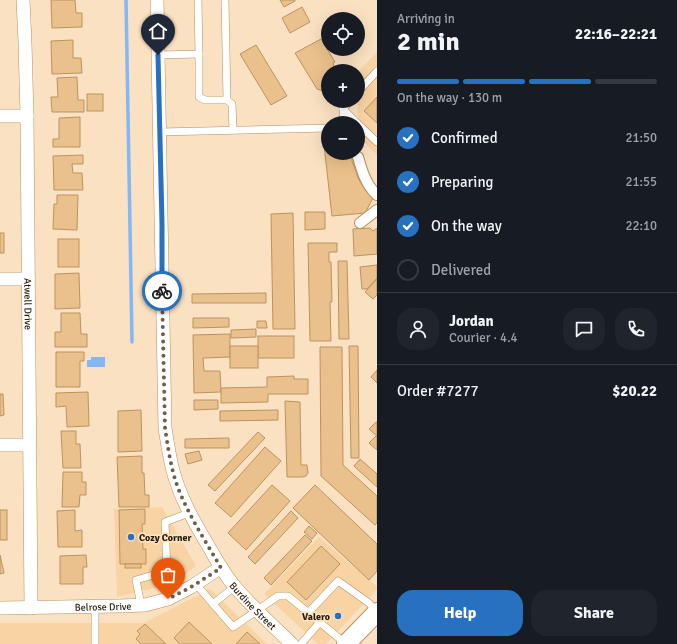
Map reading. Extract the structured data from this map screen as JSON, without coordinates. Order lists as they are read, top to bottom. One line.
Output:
{"streets":{"street":["Atwell Drive","Burdine Street","Belrose Drive"]},"crossings":[["Atwell Drive","Belrose Drive"],["Burdine Street","Belrose Drive"]],"places":["Cozy Corner","Valero"],"page":{"heading":["2 min","Arriving in","22:16–22:21"],"panel":["Jordan","Courier · 4.4","Order #7277","$20.22"],"map_buttons":["+","−"],"bar":"On the way · 130 m","list":[["Confirmed","21:50"],["Preparing","21:55"],["On the way","22:10"],"Delivered"],"buttons":["Help","Share"]}}
